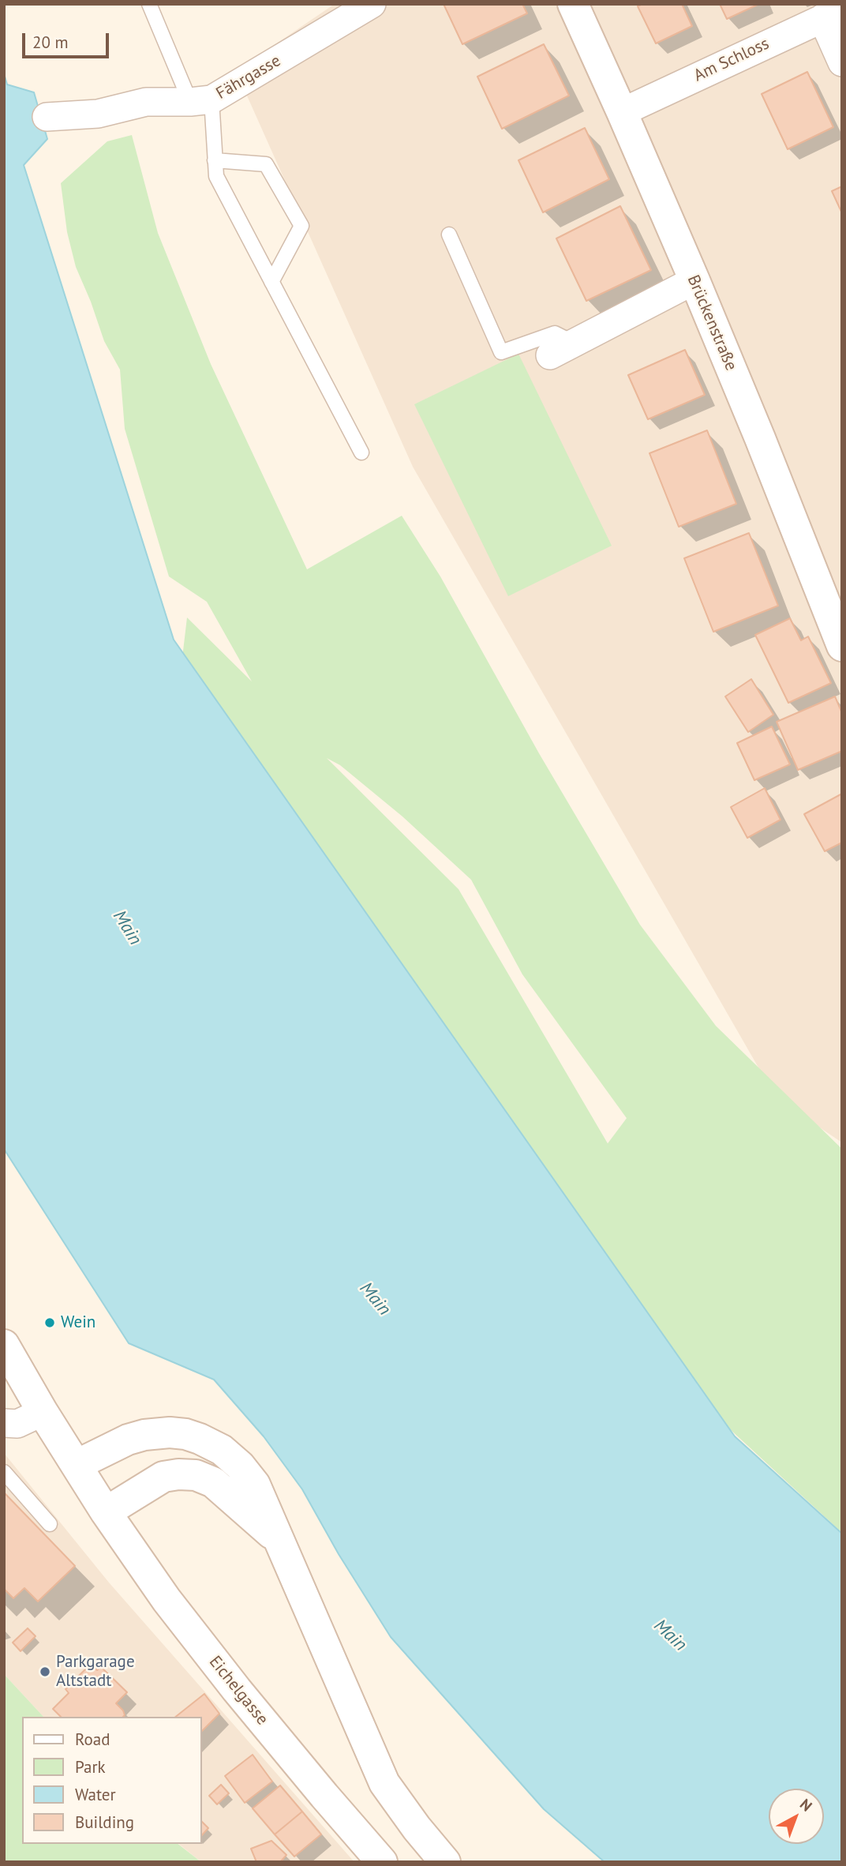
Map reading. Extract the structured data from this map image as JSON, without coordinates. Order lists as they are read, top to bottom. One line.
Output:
{"streets":{"street":["Am Schloss","Fährgasse","Brückenstraße","Eichelgasse"]},"crossings":[["Am Schloss","Brückenstraße"]],"water":["Main"],"places":["Wein","Parkgarage Altstadt"],"legend":["Road","Park","Water","Building"],"scale_bar":"20 m","north":"top right"}
